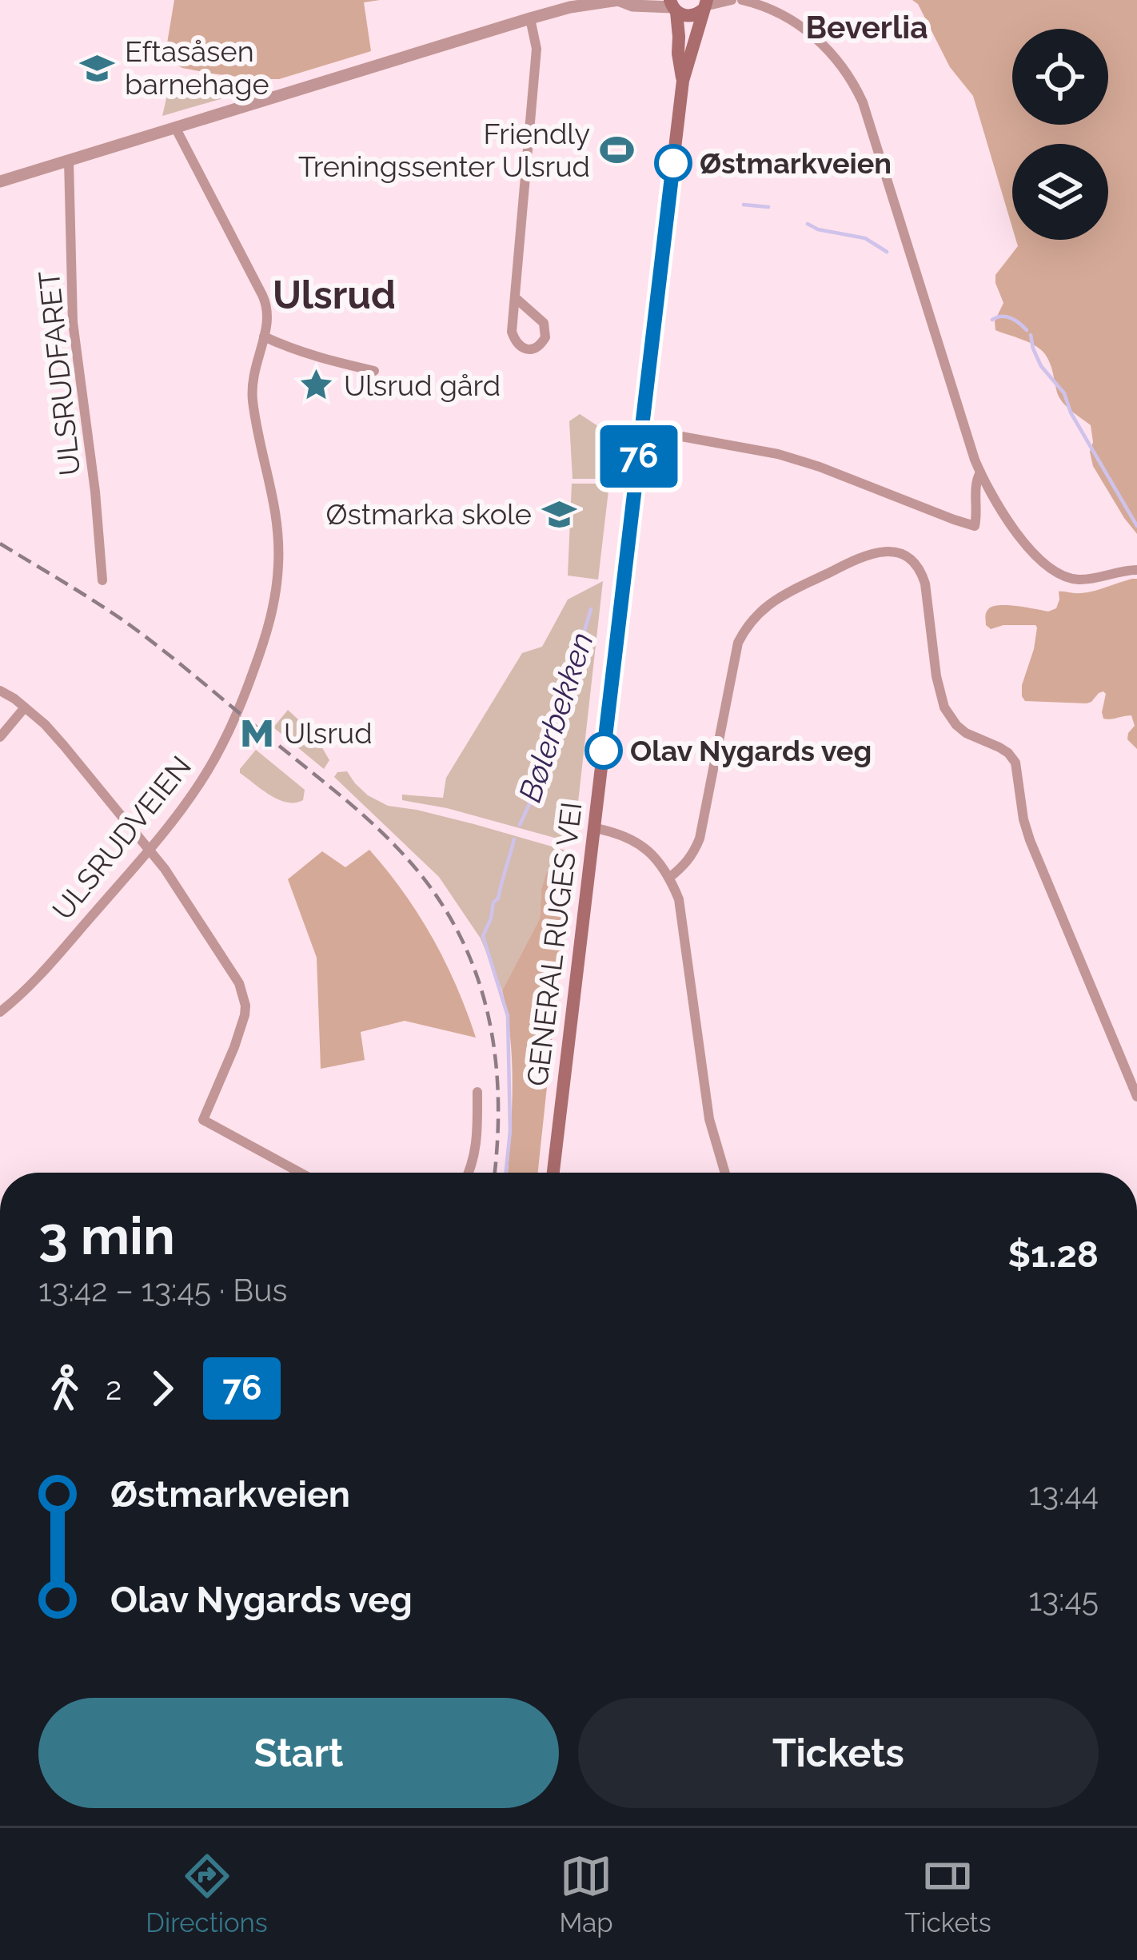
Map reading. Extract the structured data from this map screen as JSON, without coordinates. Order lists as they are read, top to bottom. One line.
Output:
{"streets":{"main road":["GENERAL RUGES VEI"],"street":["ULSRUDFARET","ULSRUDVEIEN"]},"districts":["Beverlia","Ulsrud"],"water":["Bølerbekken"],"places":{"school or university":["Eftasåsen barnehage","Østmarka skole"],"sports":["Friendly Treningssenter Ulsrud"],"other":["Østmarkveien","Olav Nygards veg"],"place":["Ulsrud gård"],"metro station":["Ulsrud"]},"lines":["bus line 76"],"page":{"on_map":"76","heading":["3 min","13:42 – 13:45 · Bus","$1.28"],"legs":["2","76"],"list":[{"name":"Østmarkveien","value":"13:44"},{"name":"Olav Nygards veg","value":"13:45"}],"buttons":["Start","Tickets"],"tabs":["Directions","Map","Tickets"]}}
